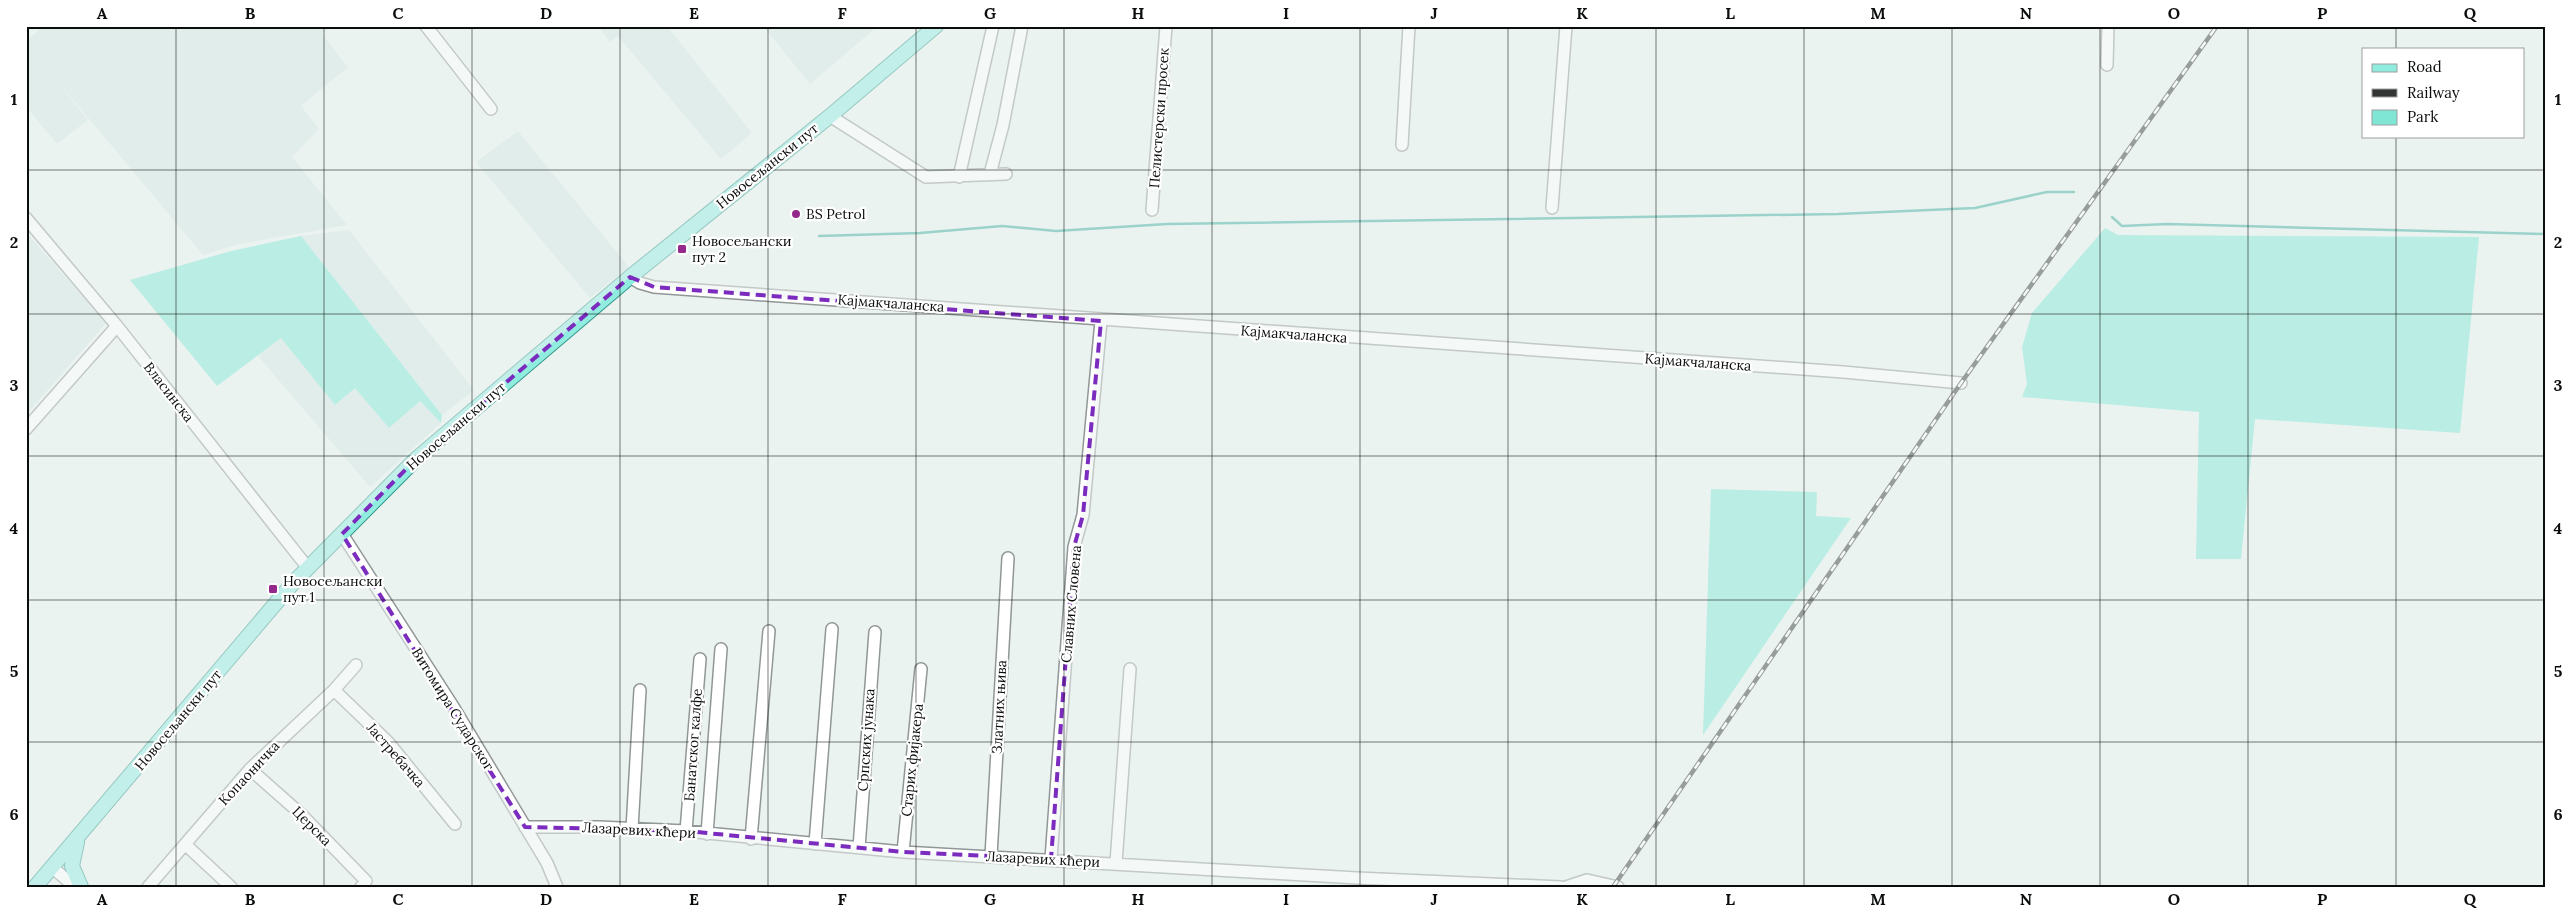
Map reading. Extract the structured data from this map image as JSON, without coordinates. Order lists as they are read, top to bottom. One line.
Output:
{"streets":{"main road":["Новосељански пут"],"street":["Пелистерски просек","Кајмакчаланска","Власинска","Славних Словена","Златних њива","Витомира Сударског","Српских јунака","Банатског калфе","Јастребачка","Старих фијакера","Копаоничка","Церска","Лазаревих кћери"]},"crossings":[["Новосељански пут","Кајмакчаланска"],["Новосељански пут","Власинска"],["Новосељански пут","Витомира Сударског"],["Кајмакчаланска","Славних Словена"],["Славних Словена","Лазаревих кћери"],["Златних њива","Лазаревих кћери"],["Витомира Сударског","Лазаревих кћери"],["Српских јунака","Лазаревих кћери"],["Банатског калфе","Лазаревих кћери"],["Јастребачка","Копаоничка"],["Старих фијакера","Лазаревих кћери"],["Копаоничка","Церска"]],"places":{"other":["BS Petrol"],"transit":["Новосељански пут 2","Новосељански пут 1"]},"legend":["Road","Railway","Park"],"grid":{"columns":["A","B","C","D","E","F","G","H","I","J","K","L","M","N","O","P","Q"],"rows":["1","2","3","4","5","6"]}}
